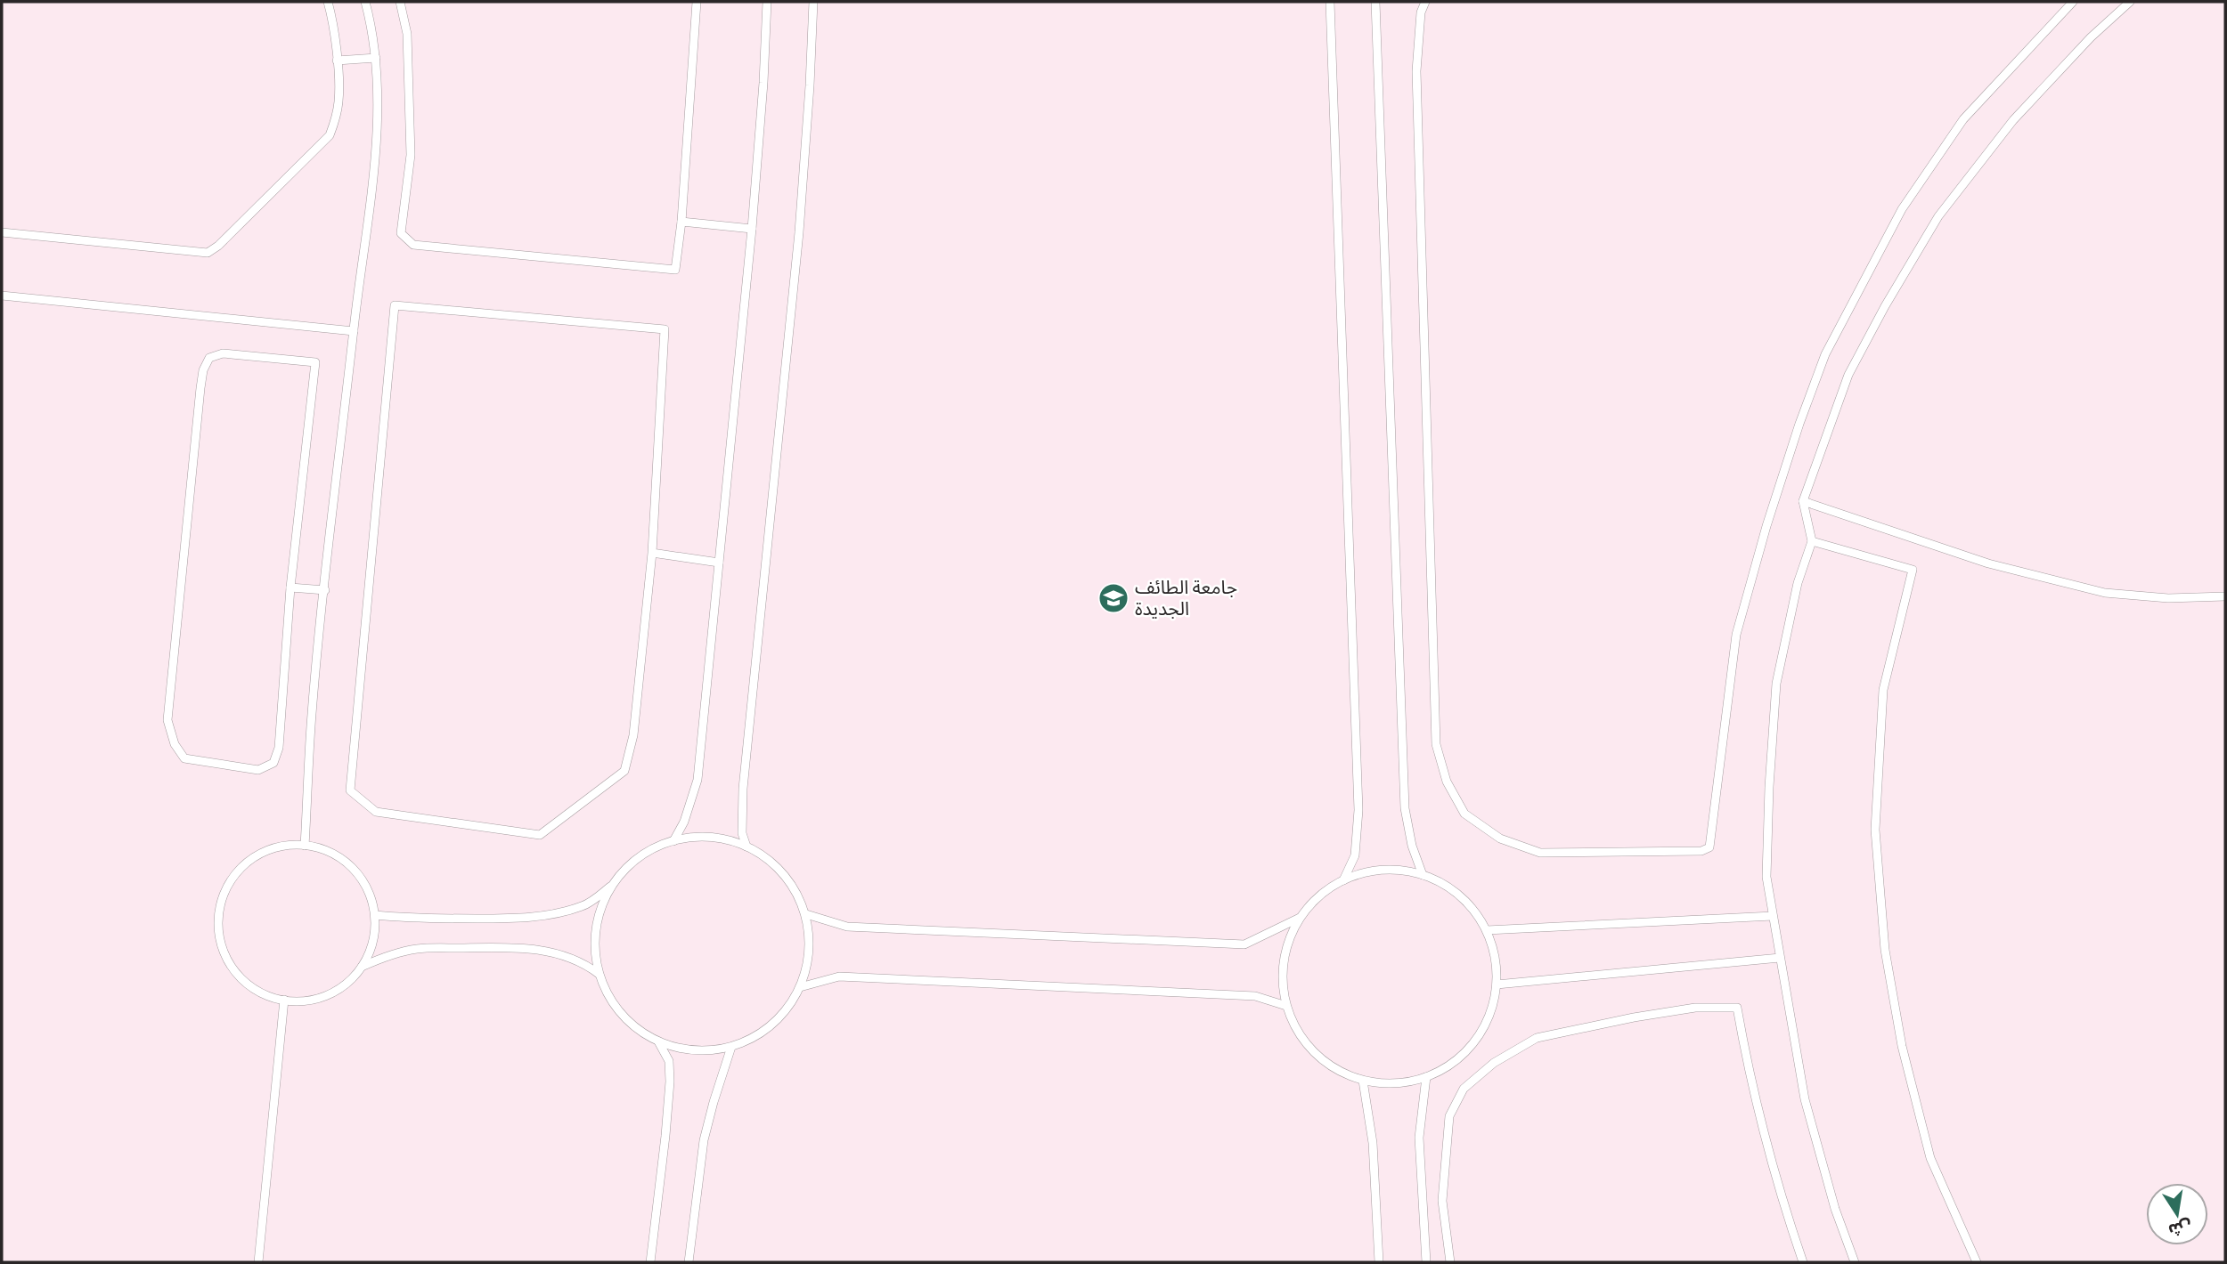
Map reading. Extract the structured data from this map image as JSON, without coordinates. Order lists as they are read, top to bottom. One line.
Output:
{"places":{"school or university":["جامعة الطائف الجديدة"]},"north":"bottom"}
